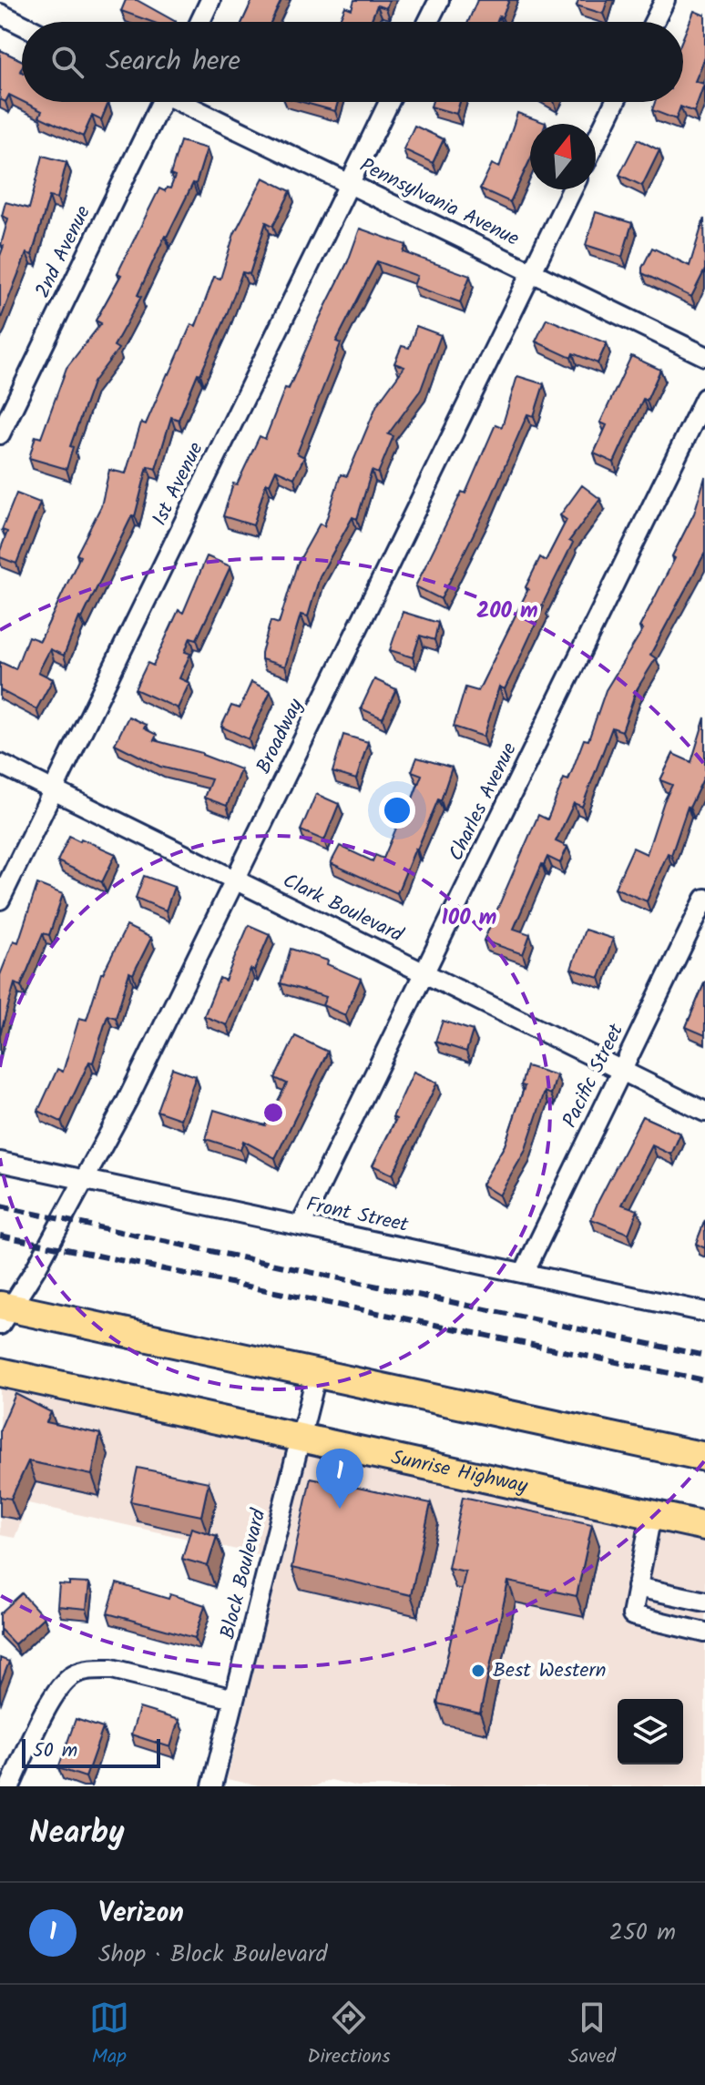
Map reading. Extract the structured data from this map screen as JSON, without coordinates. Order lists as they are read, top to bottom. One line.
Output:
{"streets":{"highway":["Sunrise Highway"],"street":["Pennsylvania Avenue","2nd Avenue","1st Avenue","Broadway","Charles Avenue","Clark Boulevard","Pacific Street","Front Street","Block Boulevard"]},"crossings":[["Pennsylvania Avenue","1st Avenue"],["Pennsylvania Avenue","Broadway"],["1st Avenue","Clark Boulevard"],["Broadway","Clark Boulevard"],["Broadway","Front Street"],["Charles Avenue","Clark Boulevard"],["Charles Avenue","Front Street"],["Clark Boulevard","Pacific Street"],["Pacific Street","Front Street"],["Sunrise Highway","Block Boulevard"]],"places":["Best Western"],"scale_bar":"50 m","north":"top","page":{"search":"Search here","pins":"1","scale":"50 m","heading":"Nearby","list":[{"mark":"1","name":"Verizon","note":"Shop · Block Boulevard","value":"250 m"}],"nav":["Map","Directions","Saved"]},"rings":["200 m","100 m"]}
